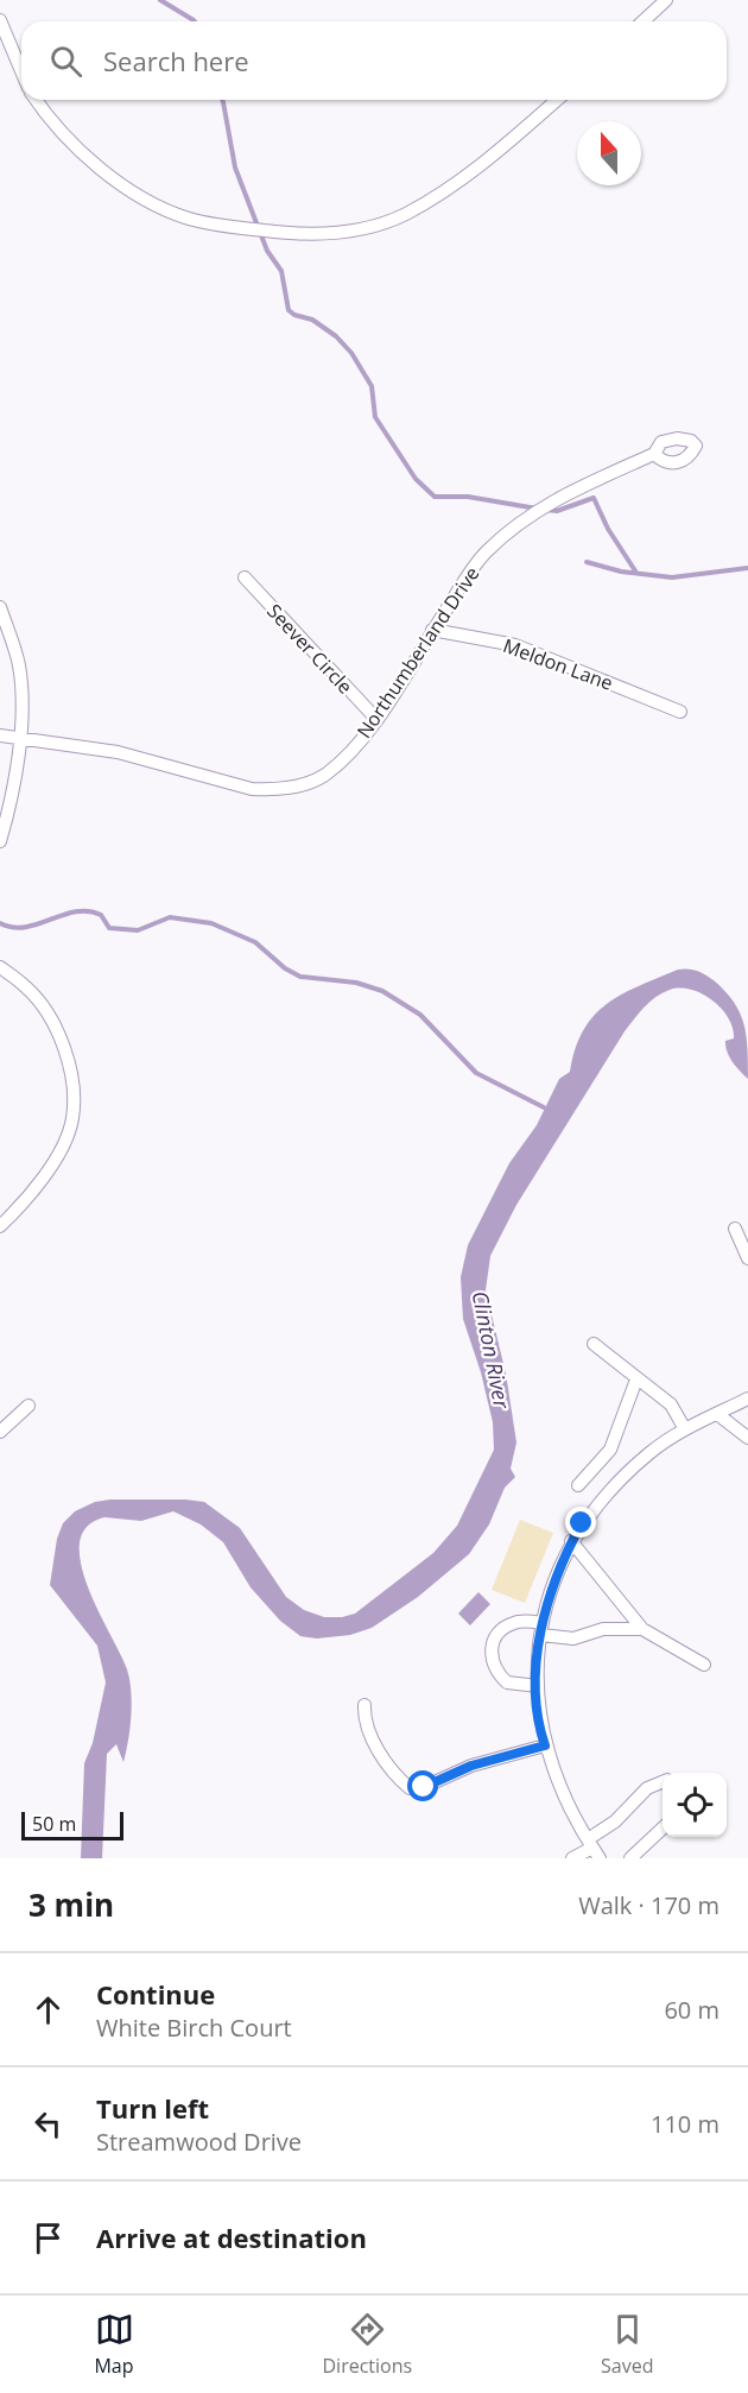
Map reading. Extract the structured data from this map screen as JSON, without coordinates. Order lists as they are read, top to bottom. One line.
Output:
{"streets":{"street":["Seever Circle","Northumberland Drive","Meldon Lane"]},"crossings":[["Seever Circle","Northumberland Drive"],["Northumberland Drive","Meldon Lane"]],"water":["Clinton River"],"scale_bar":"50 m","north":"top","page":{"search":"Search here","scale":"50 m","heading":["3 min","Walk · 170 m"],"list":[["Continue","White Birch Court","60 m"],["Turn left","Streamwood Drive","110 m"],"Arrive at destination"],"nav":["Map","Directions","Saved"]}}
